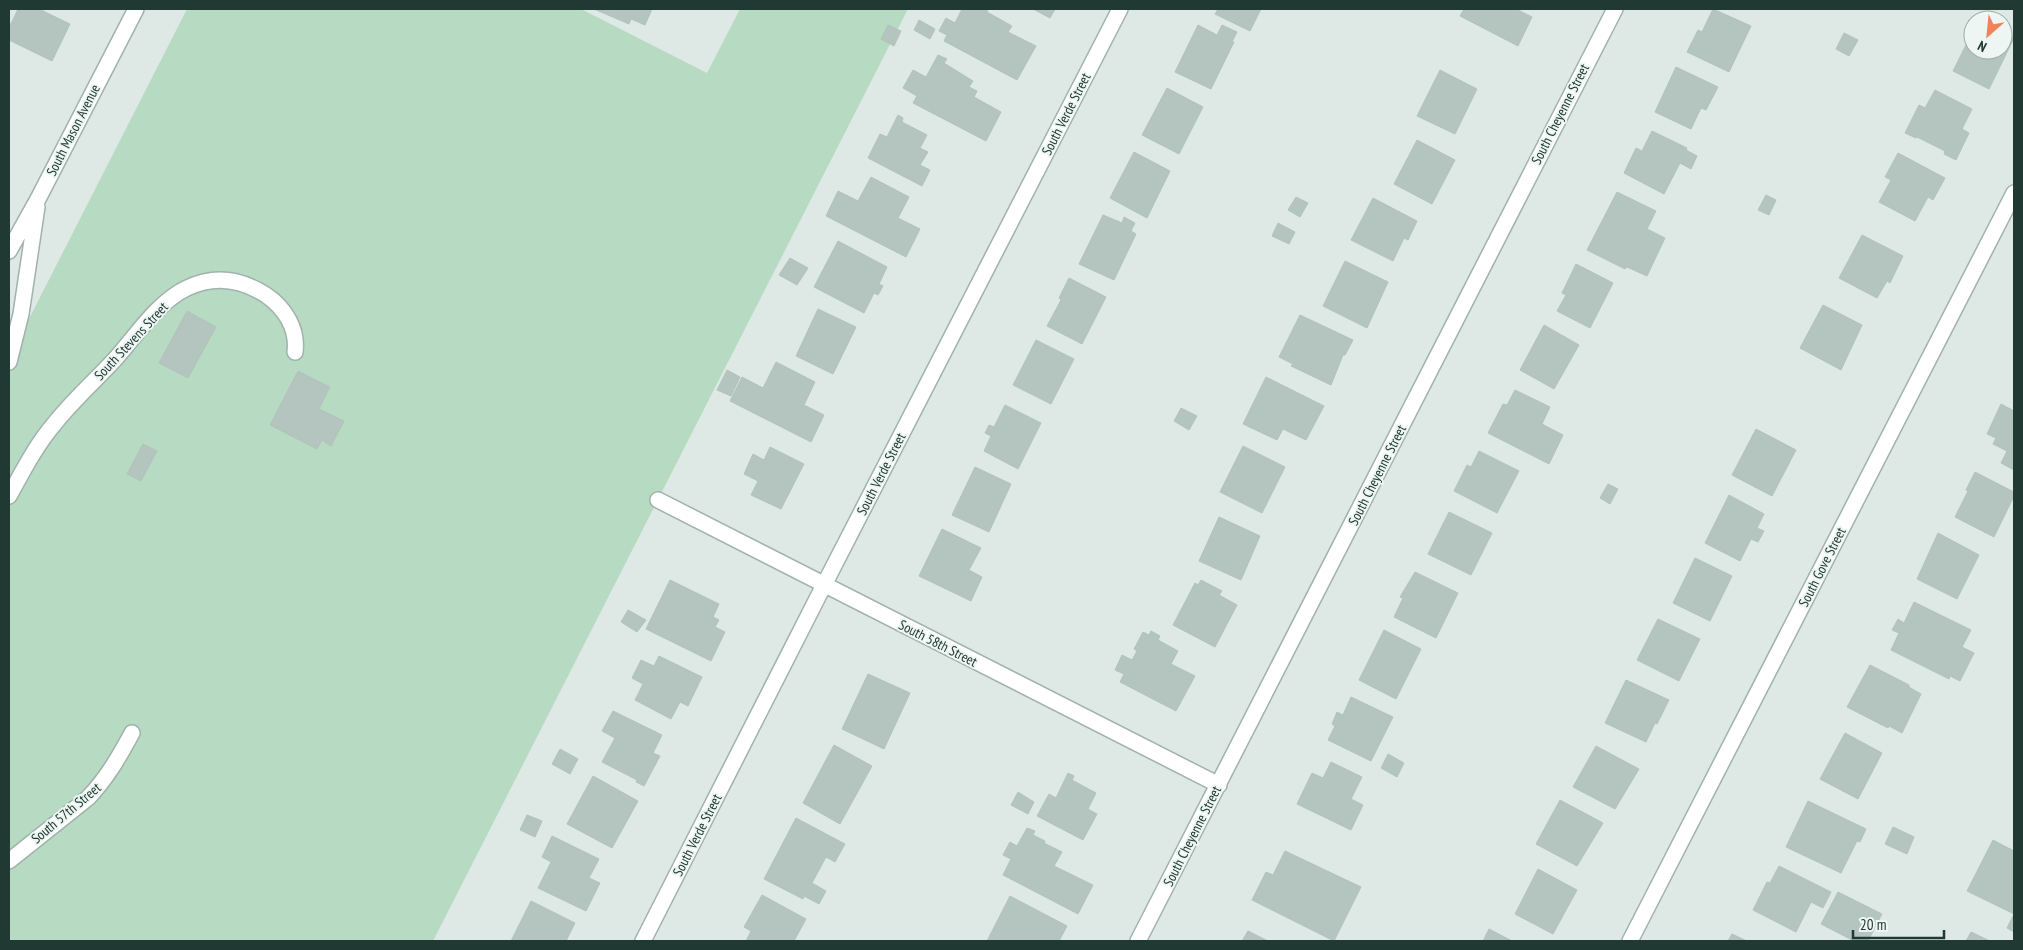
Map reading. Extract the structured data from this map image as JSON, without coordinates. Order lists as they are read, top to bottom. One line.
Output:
{"streets":{"street":["South Verde Street","South Cheyenne Street","South Mason Avenue","South Stevens Street","South Gove Street","South 58th Street","South 57th Street"]},"crossings":[["South Verde Street","South 58th Street"],["South Cheyenne Street","South 58th Street"]],"scale_bar":"20 m","north":"bottom left"}
